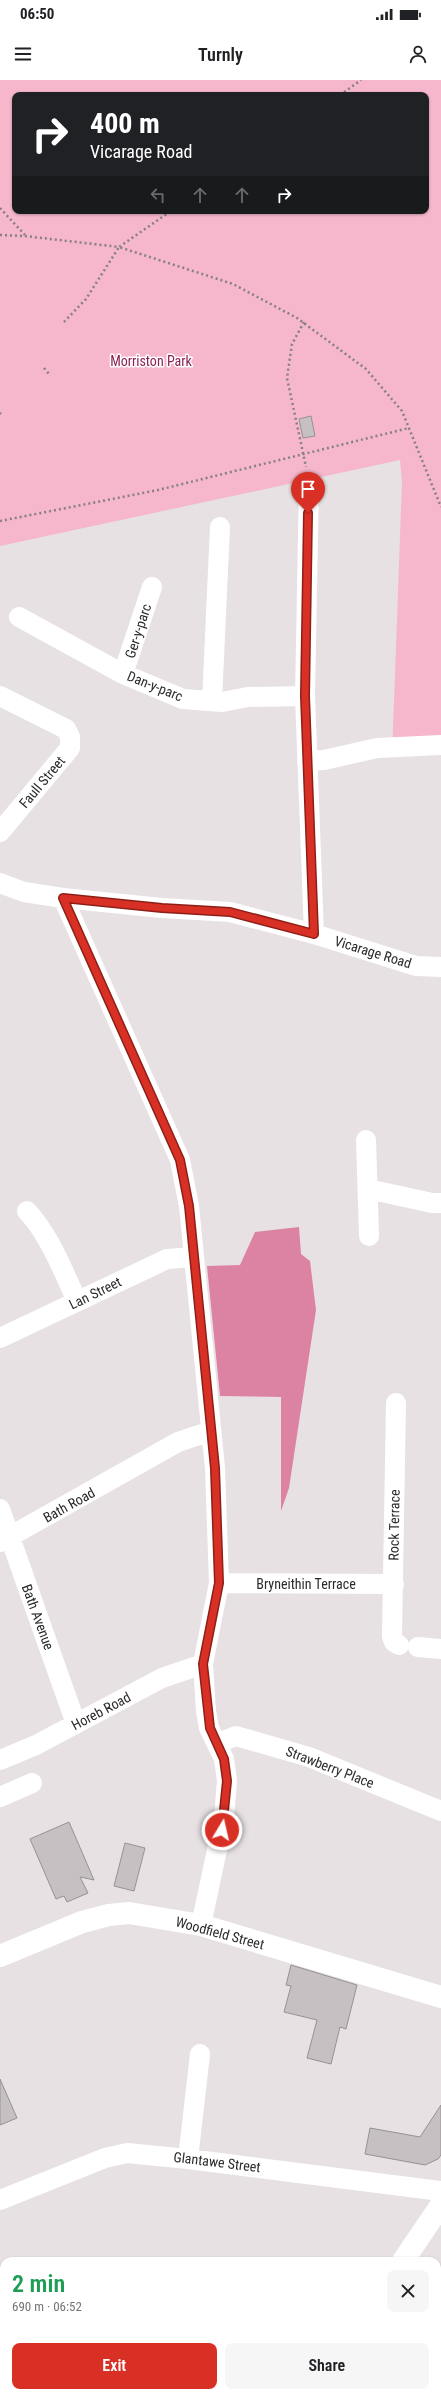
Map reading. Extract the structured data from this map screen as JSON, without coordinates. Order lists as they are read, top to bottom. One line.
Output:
{"streets":{"main road":["Woodfield Street"],"street":["Ger-y-parc","Dan-y-parc","Faull Street","Vicarage Road","Lan Street","Bath Road","Rock Terrace","Bryneithin Terrace","Bath Avenue","Horeb Road","Strawberry Place","Glantawe Street"]},"crossings":[["Ger-y-parc","Dan-y-parc"],["Bath Road","Bath Avenue"],["Rock Terrace","Bryneithin Terrace"],["Bath Avenue","Horeb Road"]],"parks":["Morriston Park"],"page":{"status":"06:50","header":"Turnly","turn":["400 m","Vicarage Road"],"heading":["2 min","690 m · 06:52"],"buttons":["Exit","Share"]}}
